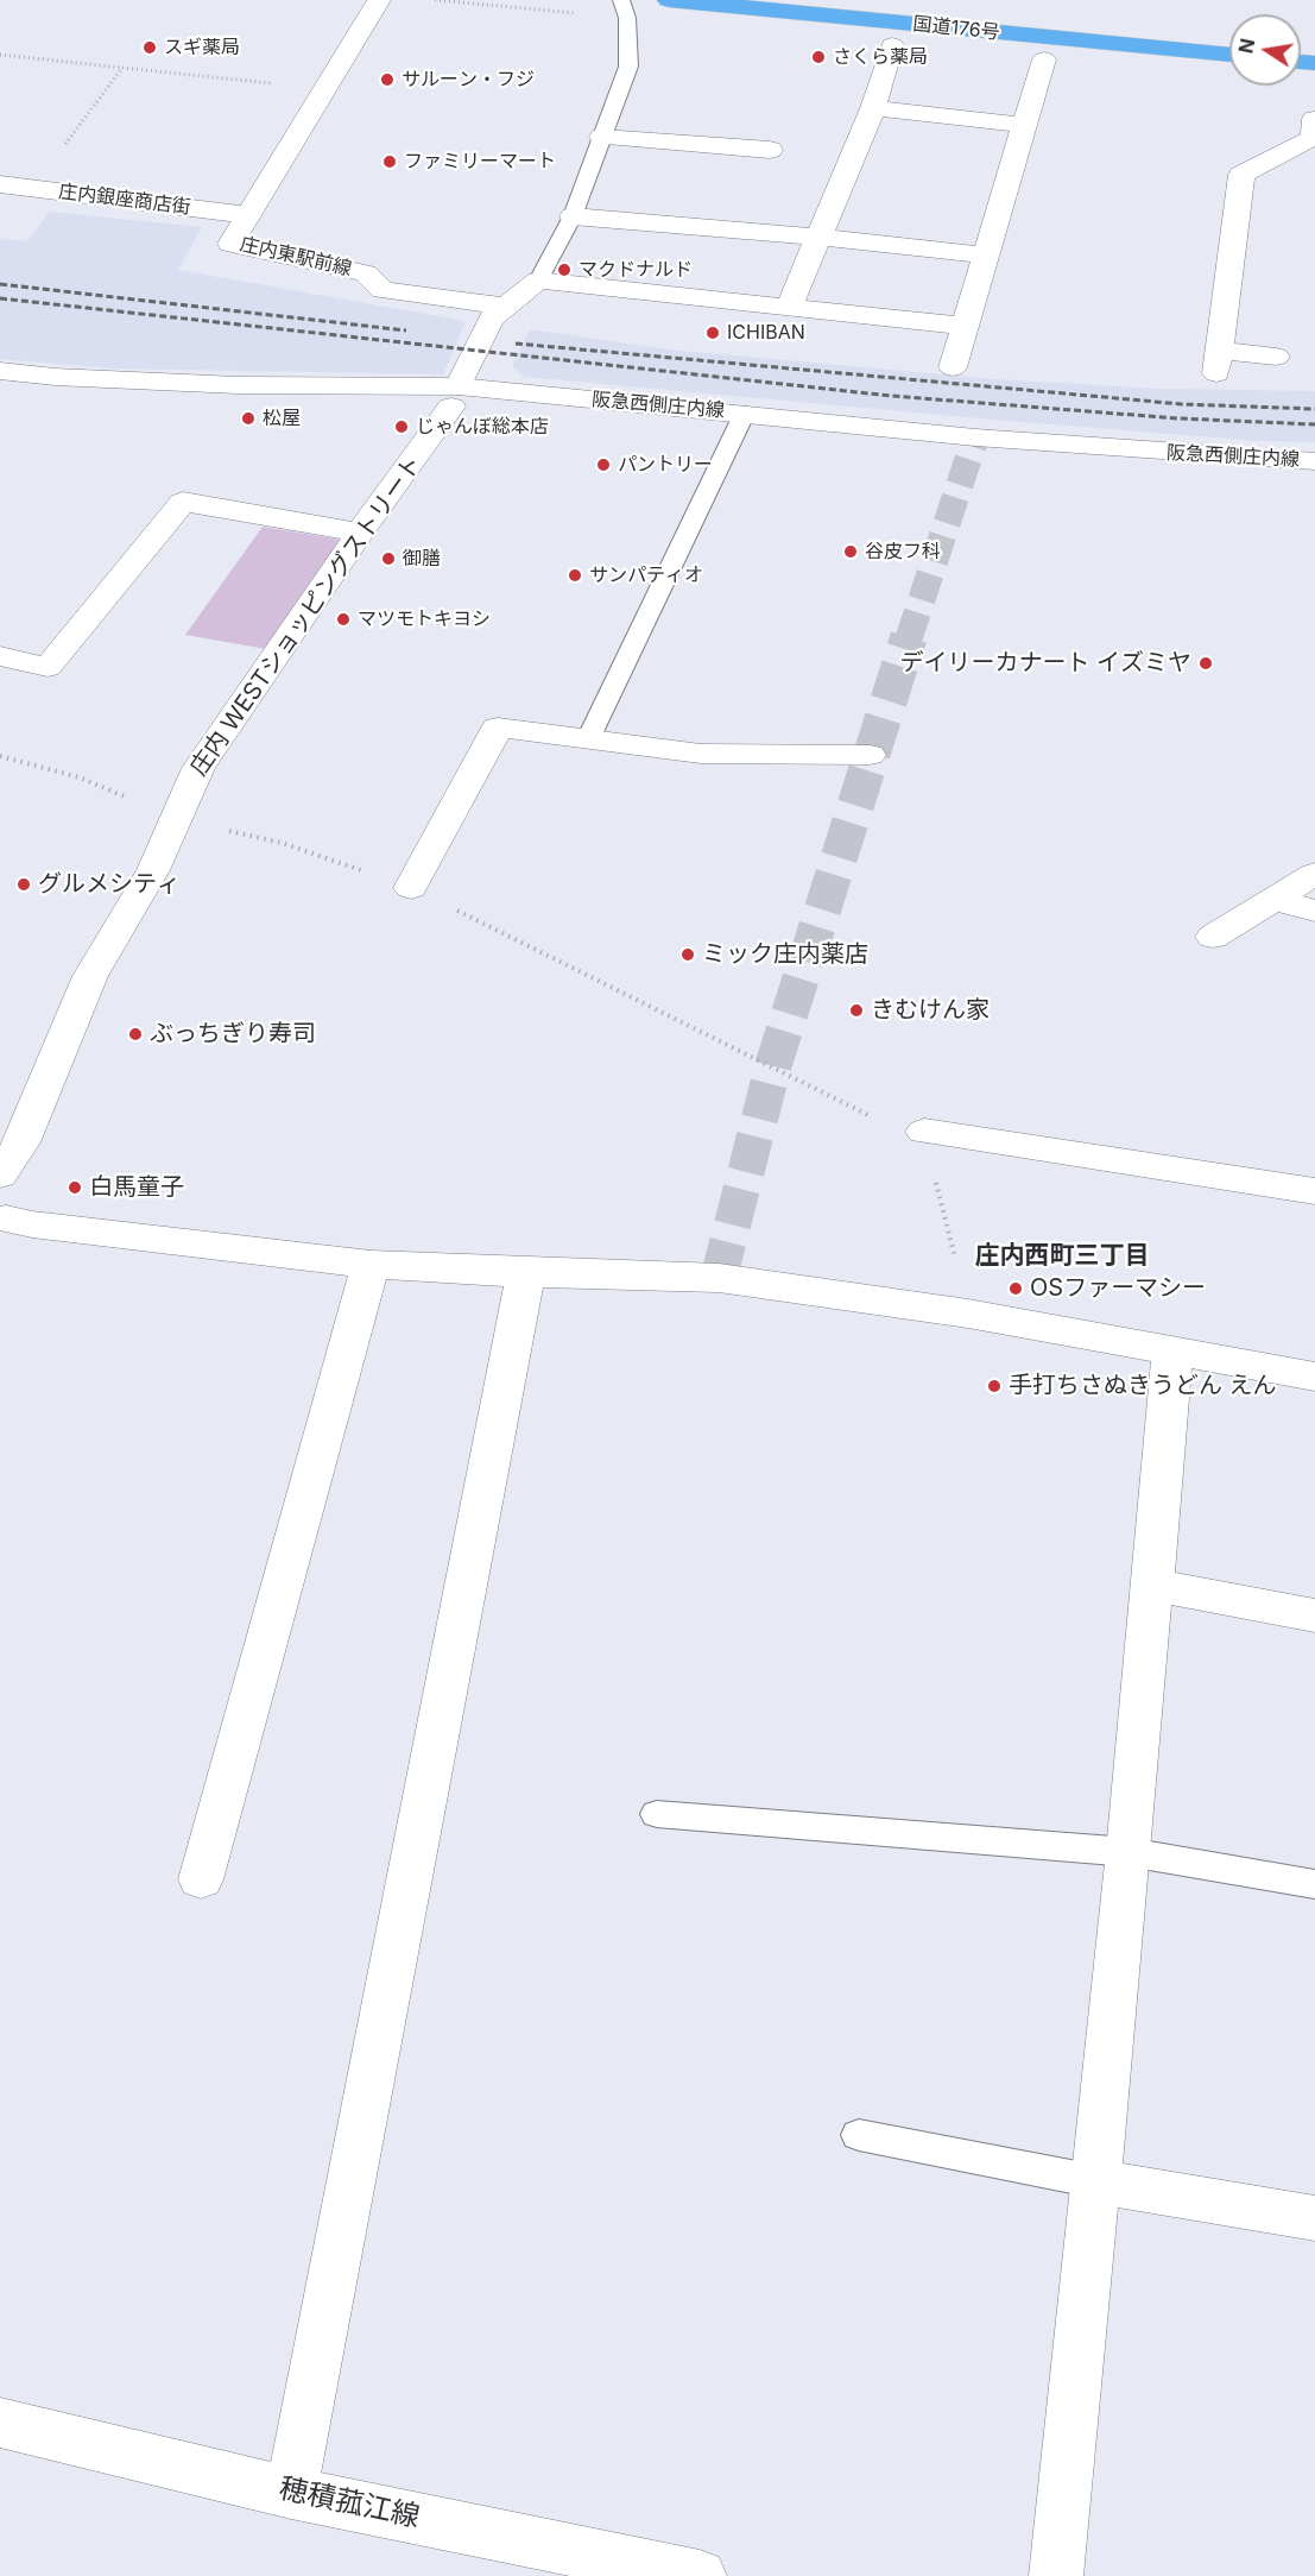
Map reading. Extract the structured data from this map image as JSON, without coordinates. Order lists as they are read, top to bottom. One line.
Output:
{"streets":{"highway":["国道176号"],"street":["庄内銀座商店街","庄内東駅前線","阪急西側庄内線","庄内 WESTショッピングストリート","穂積菰江線"]},"crossings":[["庄内銀座商店街","庄内東駅前線"],["庄内東駅前線","庄内 WESTショッピングストリート"],["阪急西側庄内線","庄内 WESTショッピングストリート"]],"districts":["庄内西町三丁目"],"places":["スギ薬局","さくら薬局","サルーン・フジ","ファミリーマート","マクドナルド","ICHIBAN","松屋","じゃんぼ総本店","パントリー","谷皮フ科","御膳","サンパティオ","マツモトキヨシ","デイリーカナート イズミヤ","グルメシティ","ミック庄内薬店","きむけん家","ぶっちぎり寿司","白馬童子","OSファーマシー","手打ちさぬきうどん えん"],"north":"left"}
